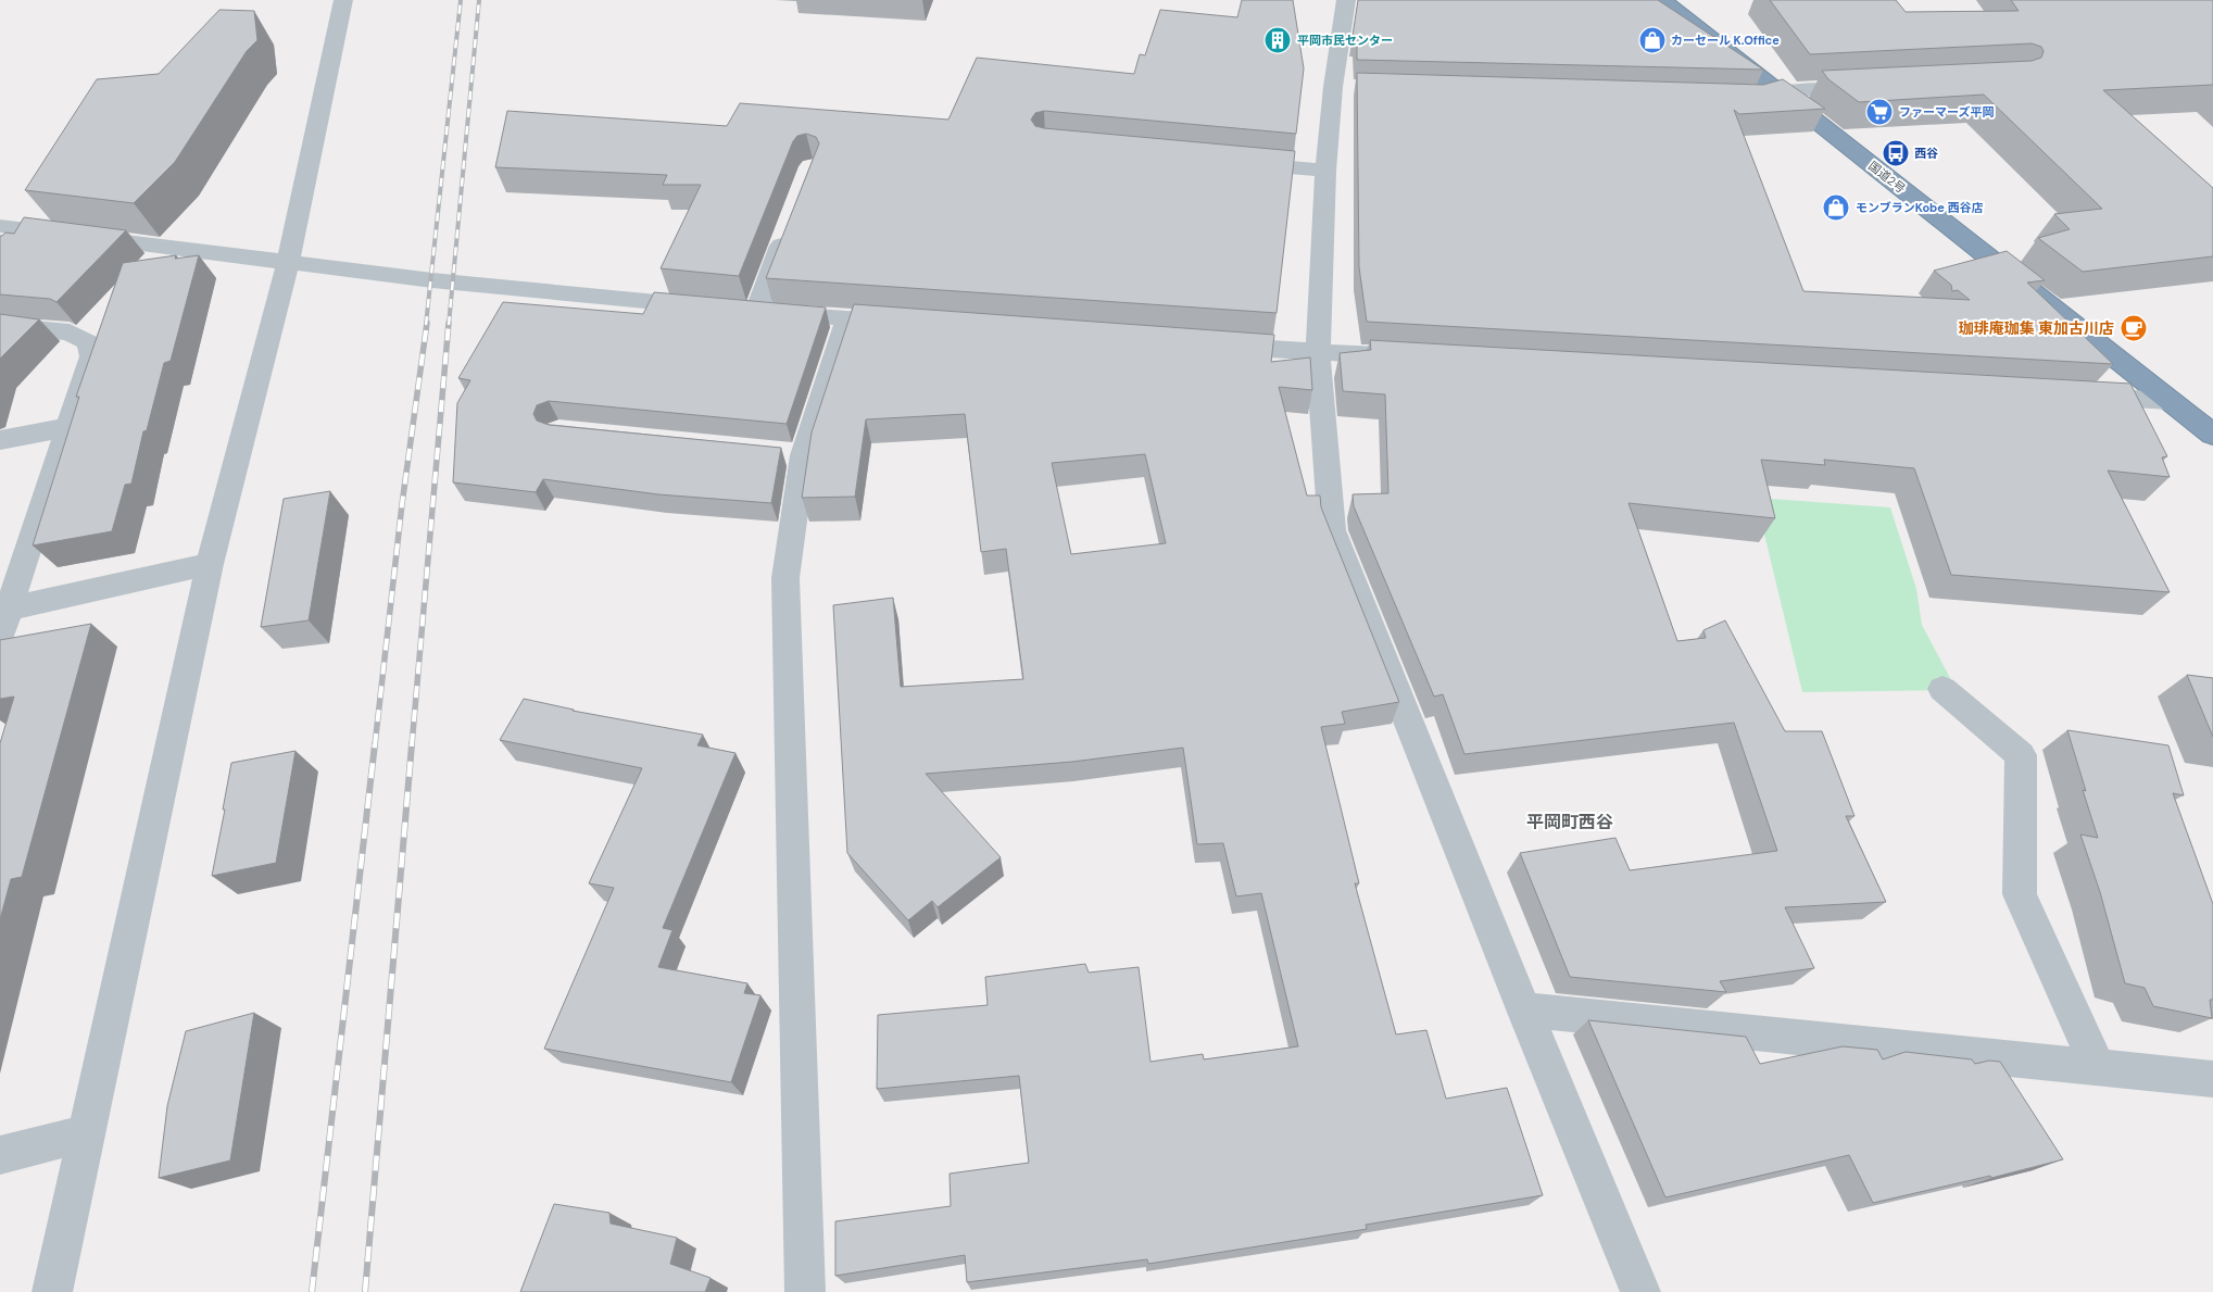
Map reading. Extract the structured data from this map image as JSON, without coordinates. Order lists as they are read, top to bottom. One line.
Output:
{"streets":{"highway":["国道2号"]},"districts":["平岡町西谷"],"places":{"building":["平岡市民センター"],"shop":["カーセール K.Office","モンブランKobe 西谷店"],"supermarket":["ファーマーズ平岡"],"bus stop":["西谷"],"cafe":["珈琲庵珈集 東加古川店"]}}
